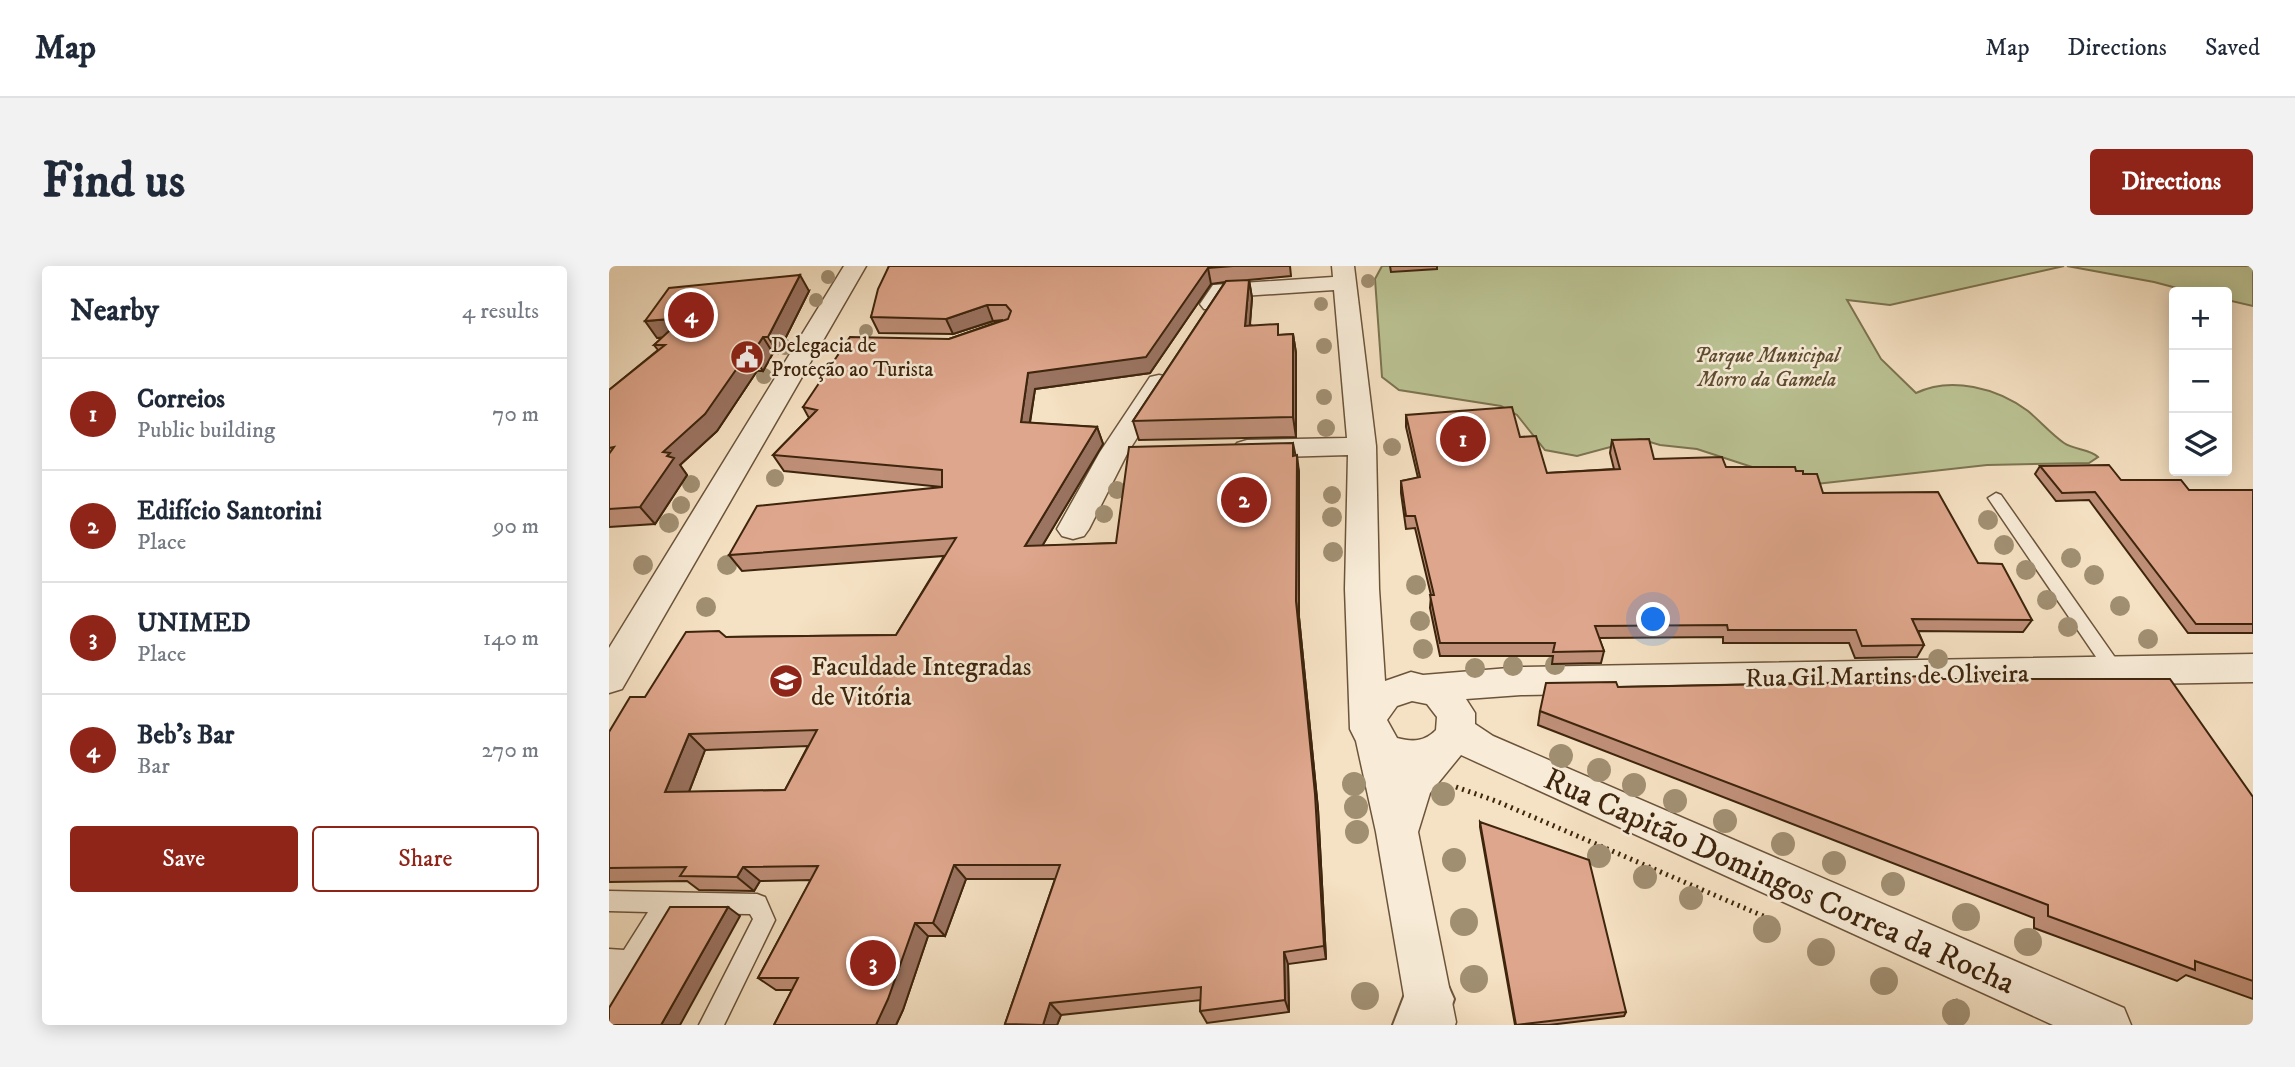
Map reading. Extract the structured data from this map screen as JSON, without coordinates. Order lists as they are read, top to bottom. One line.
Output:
{"streets":{"street":["Rua Gil Martins de Oliveira","Rua Capitão Domingos Correa da Rocha"]},"crossings":[["Rua Gil Martins de Oliveira","Rua Capitão Domingos Correa da Rocha"]],"parks":["Parque Municipal Morro da Gamela"],"places":{"public building":["Delegacia de Proteção ao Turista"],"school or university":["Faculdade Integradas de Vitória"]},"page":{"header":"Map","nav":["Map","Directions","Saved"],"buttons":["Directions",["Save","Share"]],"title":"Find us","heading":["Nearby","4 results"],"map_buttons":["+","−"],"pins":["4","1","2","3"],"list":[{"mark":"1","name":"Correios","note":"Public building","value":"70 m"},{"mark":"2","name":"Edifício Santorini","note":"Place","value":"90 m"},{"mark":"3","name":"UNIMED","note":"Place","value":"140 m"},{"mark":"4","name":"Beb's Bar","note":"Bar","value":"270 m"}]}}
